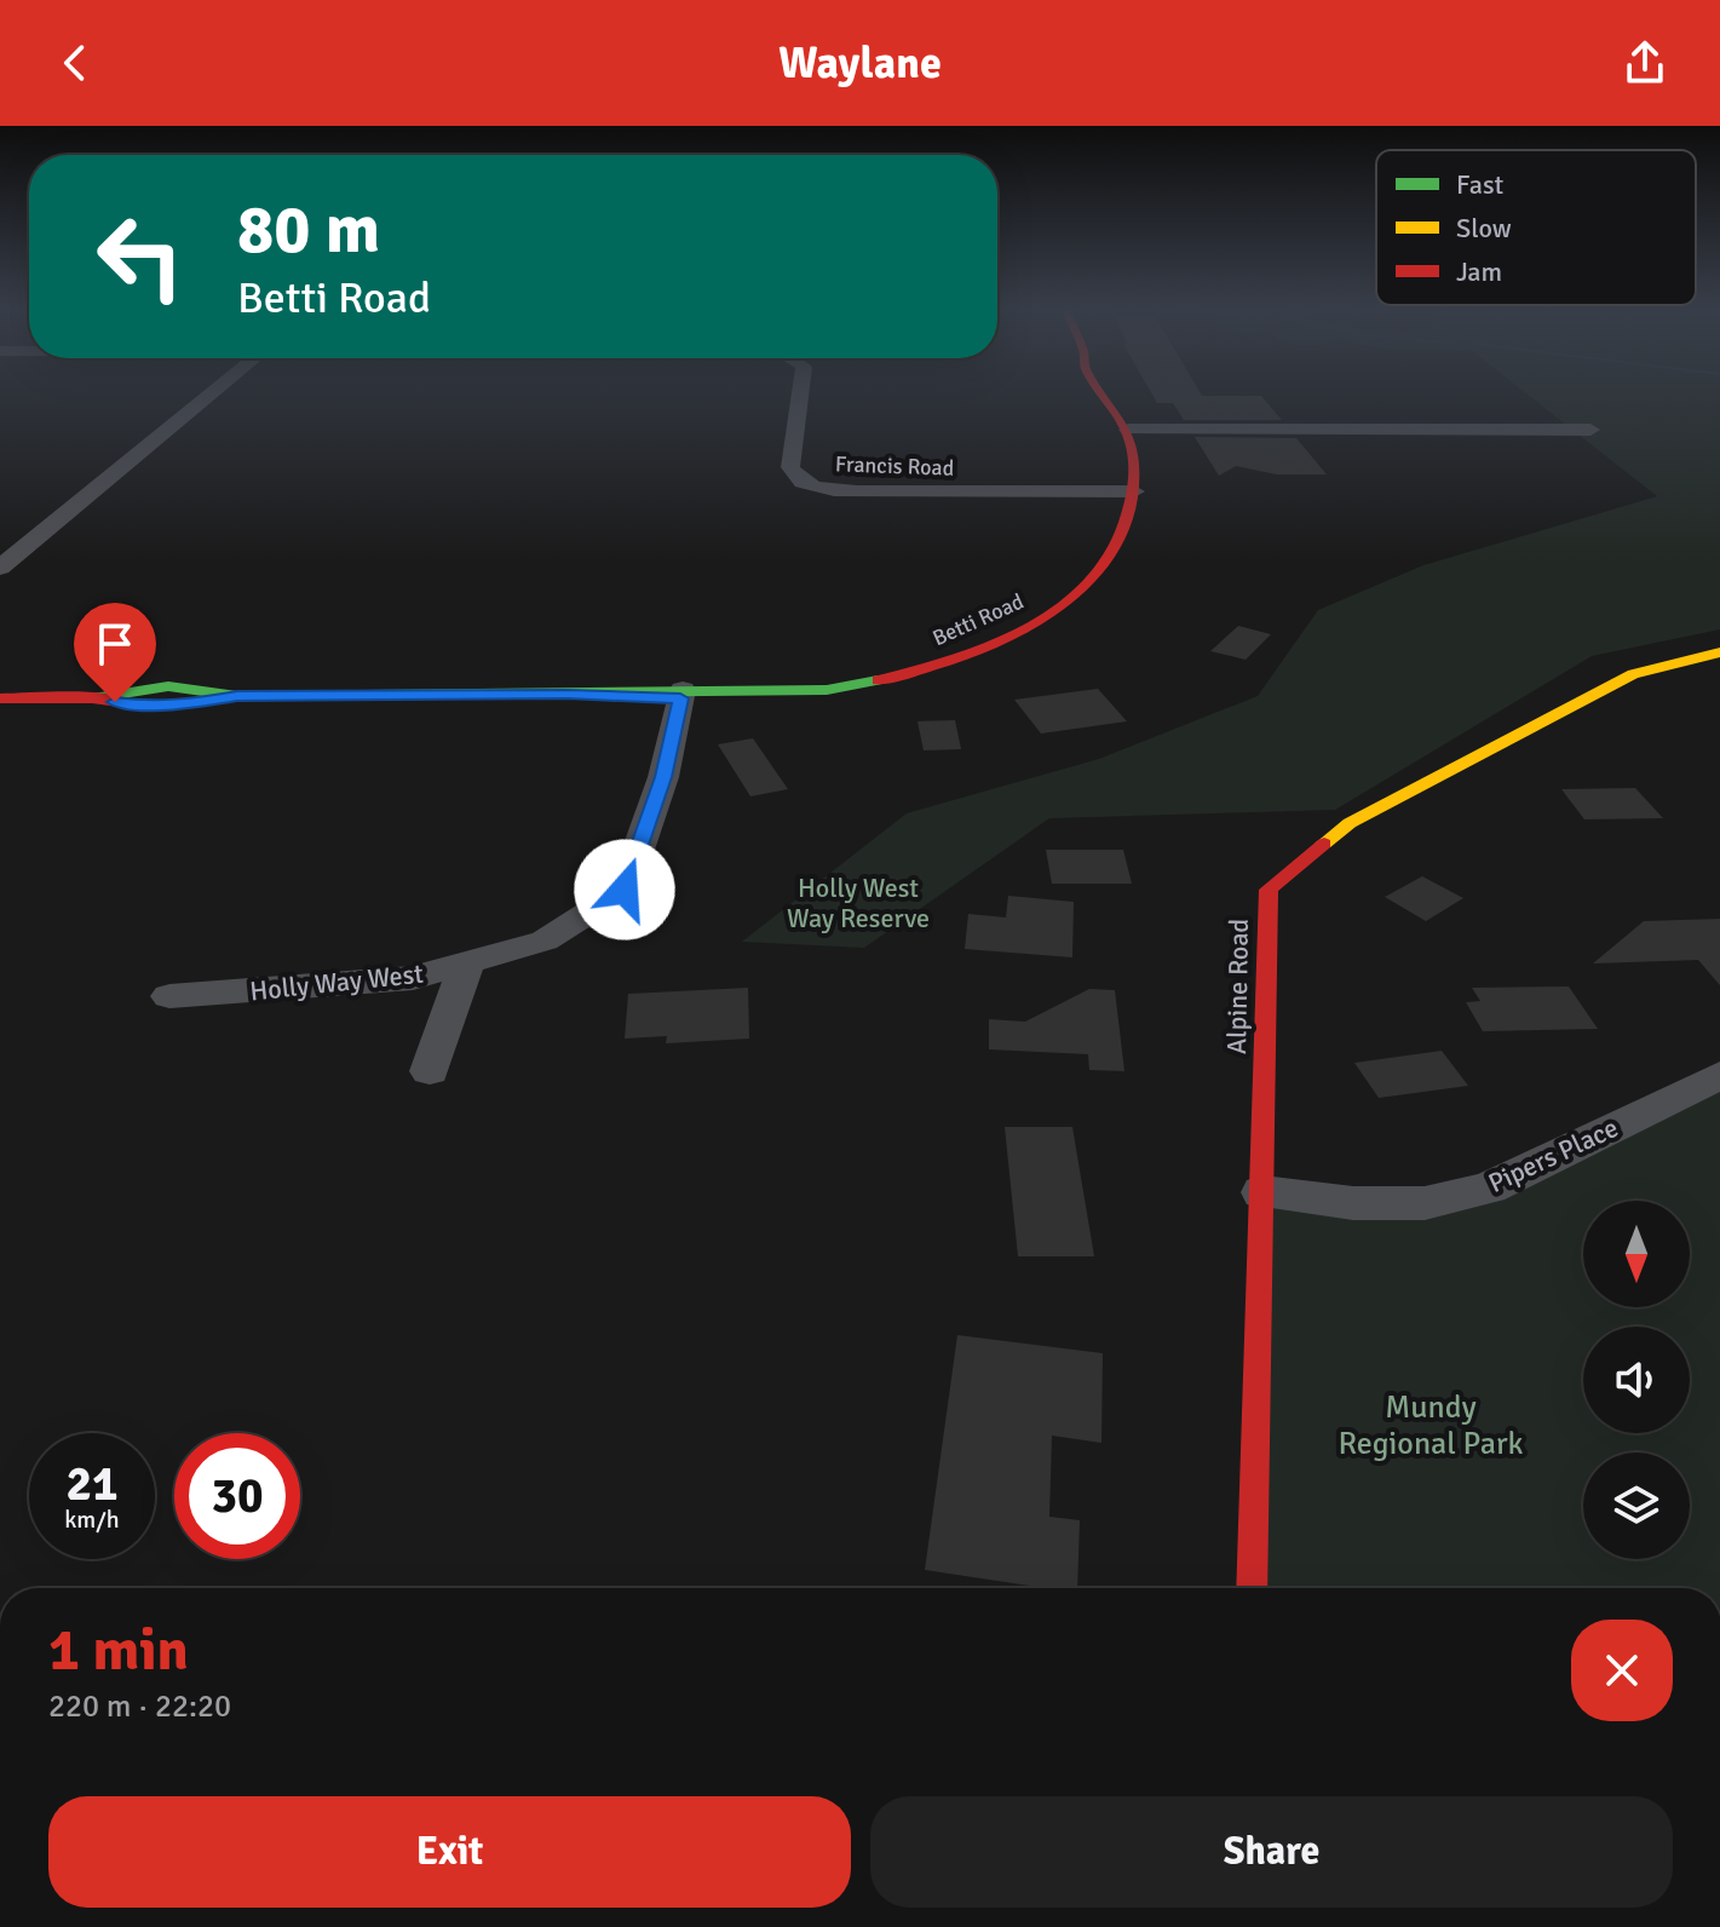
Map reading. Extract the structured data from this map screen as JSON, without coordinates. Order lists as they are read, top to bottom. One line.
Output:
{"streets":{"street":["Francis Road","Betti Road","Holly Way West","Alpine Road","Pipers Place"]},"crossings":[["Francis Road","Betti Road"],["Betti Road","Holly Way West"],["Alpine Road","Pipers Place"]],"parks":["Holly West Way Reserve","Mundy Regional Park"],"legend":["Fast","Slow","Jam"],"north":"bottom","page":{"header":"Waylane","turn":["80 m","Betti Road"],"speed":"21 km/h","limit":"30","heading":["1 min","220 m · 22:20"],"buttons":["Exit","Share"]}}
